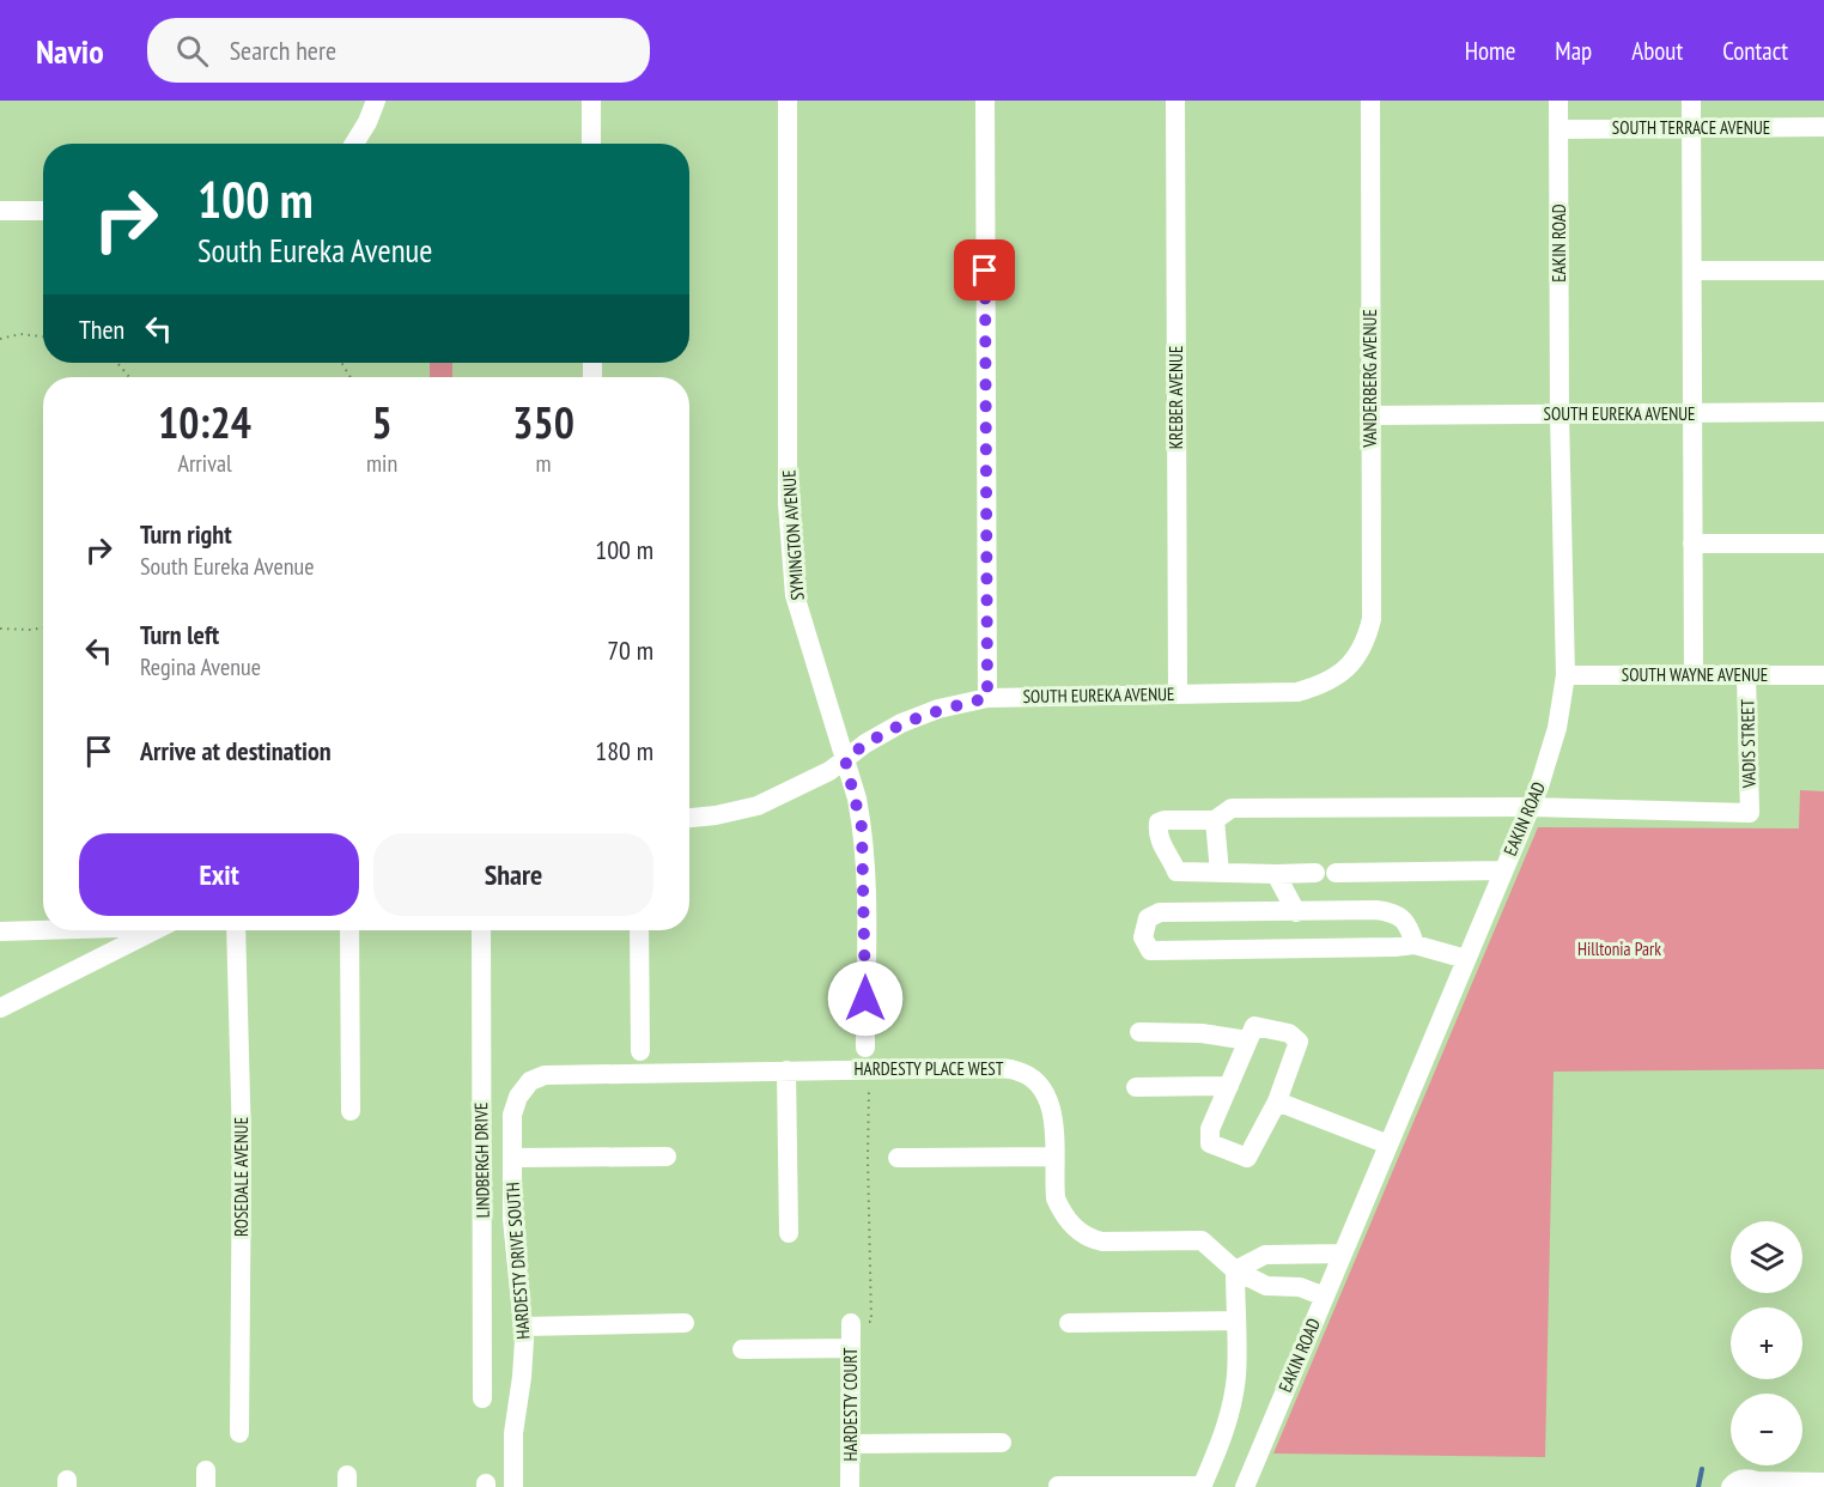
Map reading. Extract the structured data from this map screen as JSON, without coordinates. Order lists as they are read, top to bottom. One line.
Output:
{"streets":{"street":["SOUTH TERRACE AVENUE","EAKIN ROAD","VANDERBERG AVENUE","KREBER AVENUE","SOUTH EUREKA AVENUE","SYMINGTON AVENUE","SOUTH WAYNE AVENUE","VADIS STREET","HARDESTY PLACE WEST","LINDBERGH DRIVE","ROSEDALE AVENUE","HARDESTY DRIVE SOUTH","HARDESTY COURT"]},"crossings":[["SOUTH TERRACE AVENUE","EAKIN ROAD"],["EAKIN ROAD","SOUTH EUREKA AVENUE"],["EAKIN ROAD","SOUTH WAYNE AVENUE"],["EAKIN ROAD","VADIS STREET"],["EAKIN ROAD","HARDESTY PLACE WEST"],["VANDERBERG AVENUE","SOUTH EUREKA AVENUE"],["KREBER AVENUE","SOUTH EUREKA AVENUE"],["SOUTH EUREKA AVENUE","SYMINGTON AVENUE"],["SOUTH WAYNE AVENUE","VADIS STREET"],["HARDESTY PLACE WEST","HARDESTY DRIVE SOUTH"]],"parks":["Hilltonia Park"],"page":{"header":"Navio","search":"Search here","nav":["Home","Map","About","Contact"],"turn":["100 m","South Eureka Avenue"],"then":"Then","eta":["10:24","Arrival","5","min","350","m"],"list":[{"name":"Turn right","note":"South Eureka Avenue","value":"100 m"},{"name":"Turn left","note":"Regina Avenue","value":"70 m"},{"name":"Arrive at destination","value":"180 m"}],"buttons":["Exit","Share"],"map_buttons":["+","−"]}}
